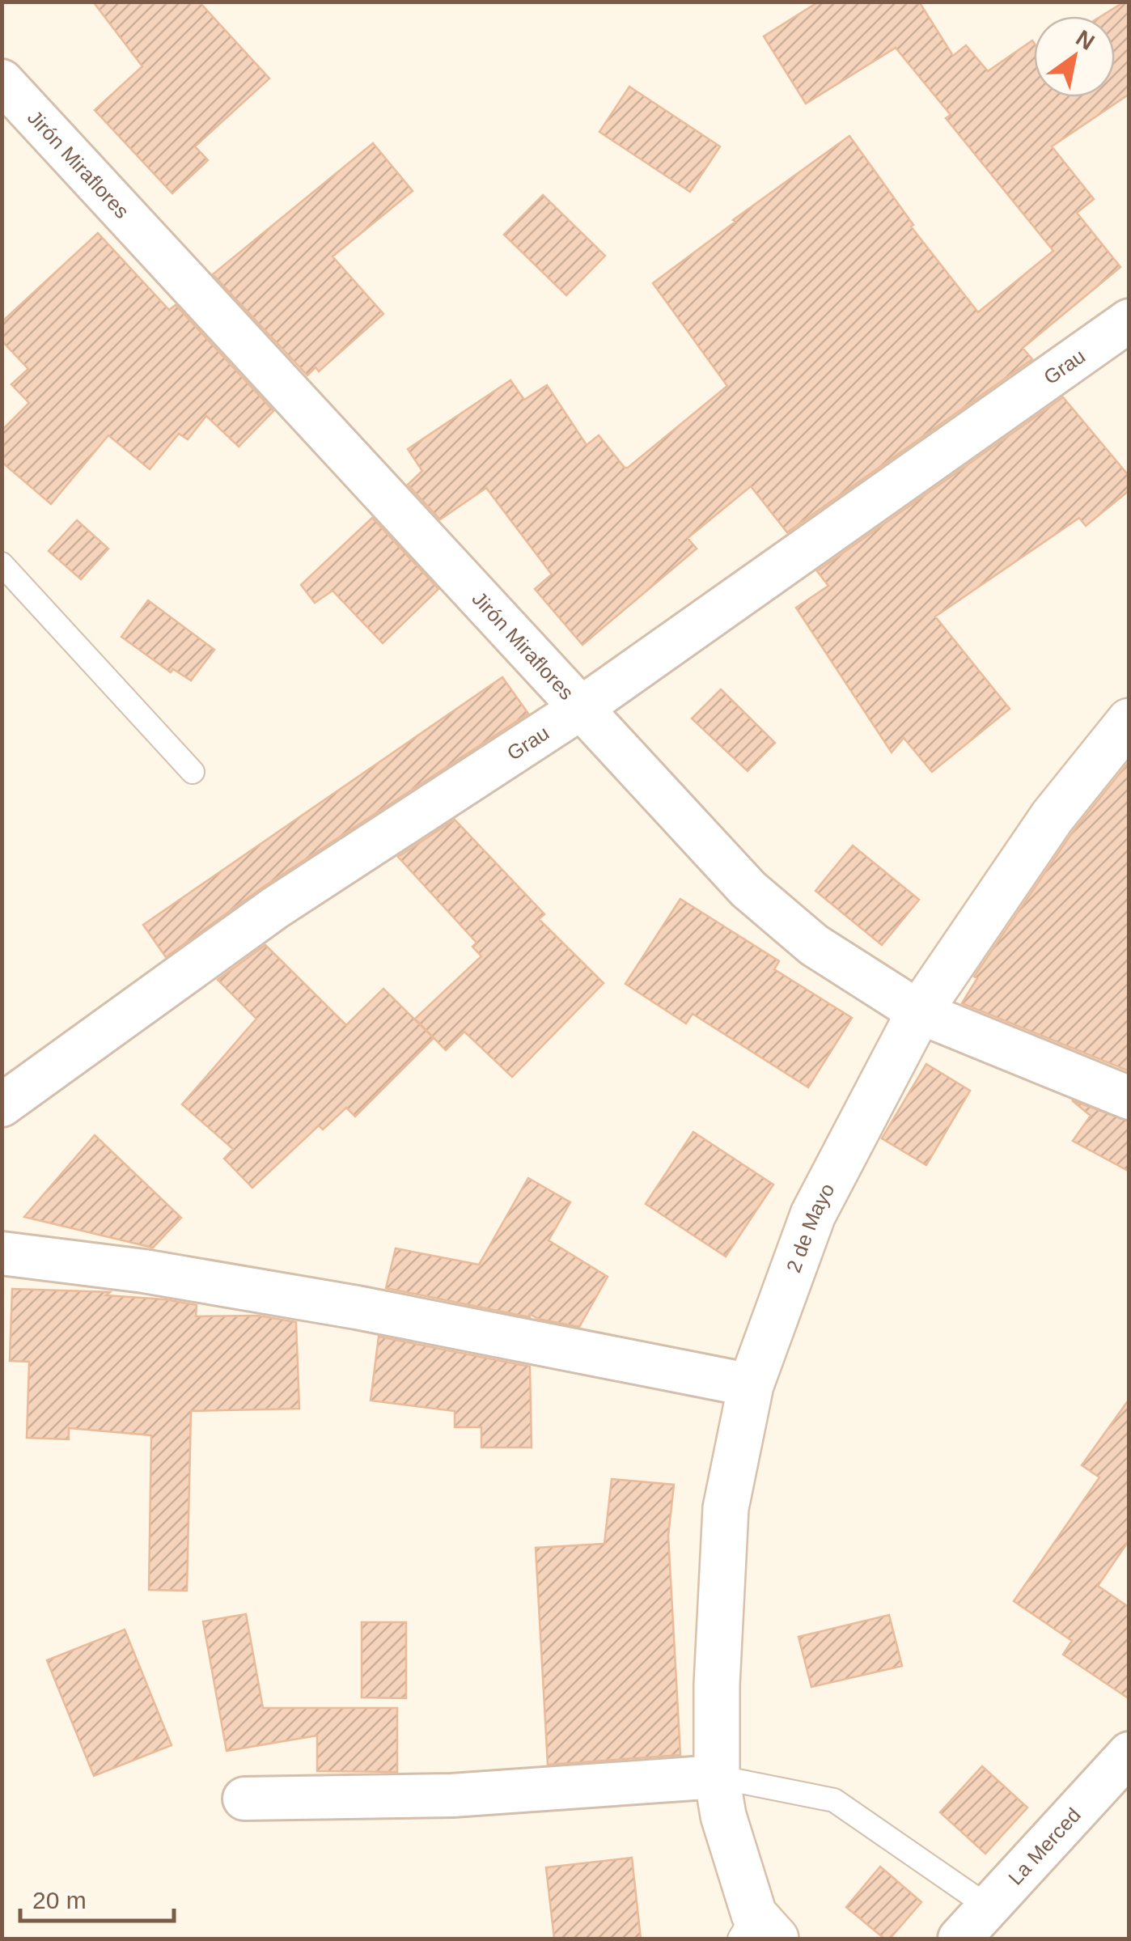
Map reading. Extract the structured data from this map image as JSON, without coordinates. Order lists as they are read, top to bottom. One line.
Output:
{"streets":{"main road":["2 de Mayo"],"street":["Jirón Miraflores","Grau","La Merced"]},"crossings":[["Jirón Miraflores","Grau"],["Jirón Miraflores","2 de Mayo"]],"scale_bar":"20 m","north":"top right"}
